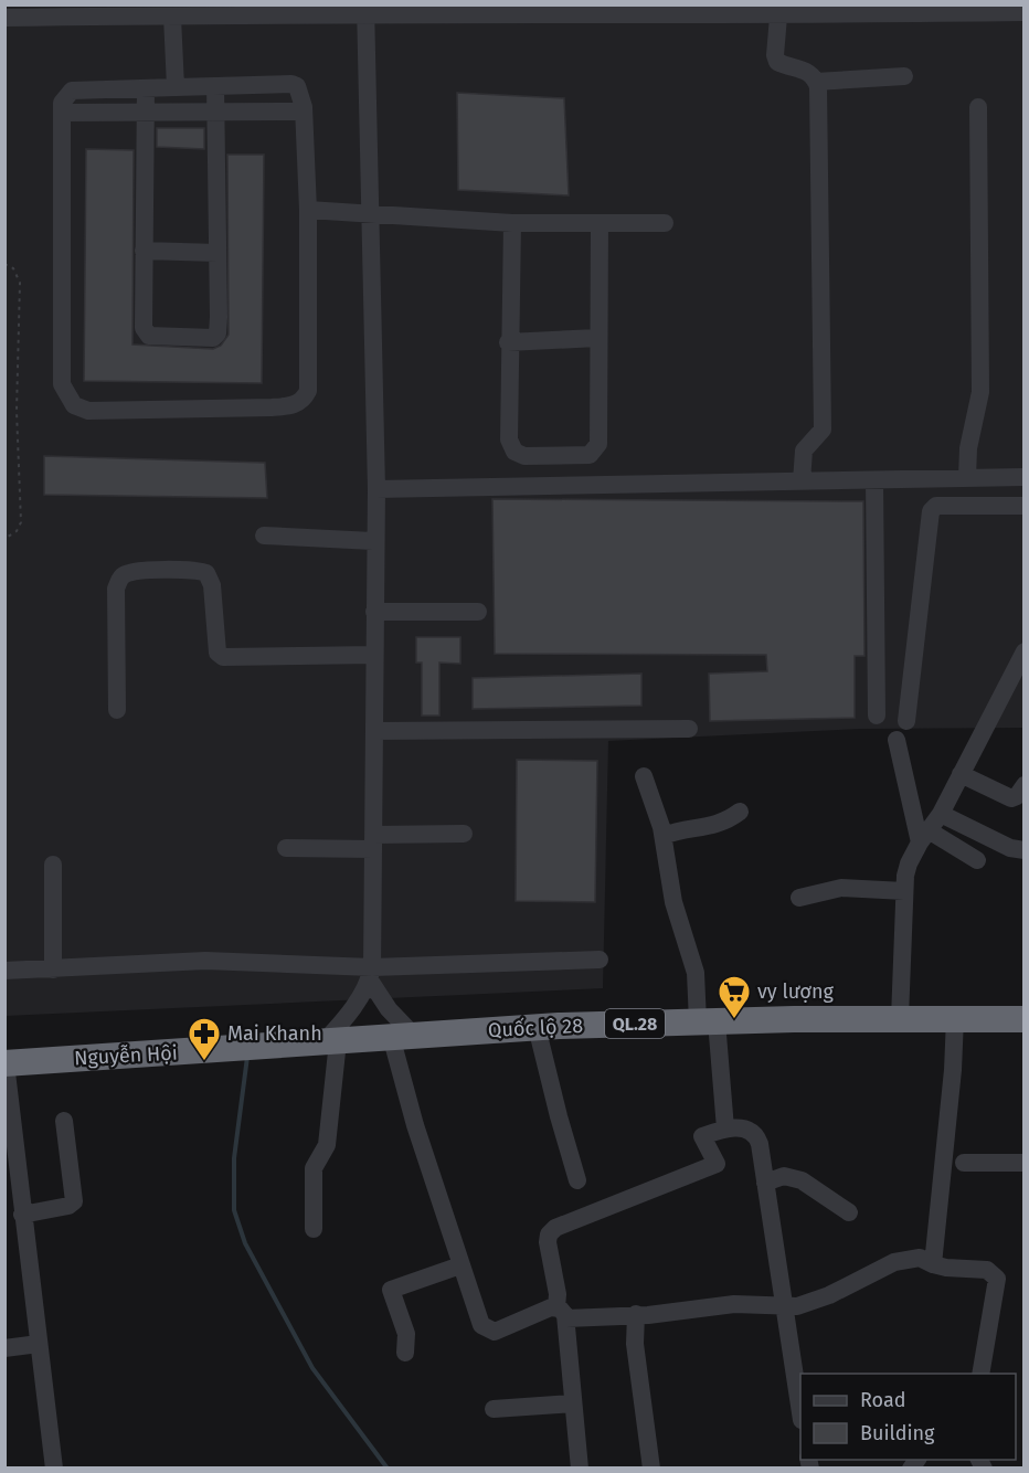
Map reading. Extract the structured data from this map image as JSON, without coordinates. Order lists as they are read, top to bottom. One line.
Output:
{"streets":{"highway":["QL.28","Quốc lộ 28","Nguyễn Hội"]},"crossings":[["Quốc lộ 28","Nguyễn Hội"]],"places":{"supermarket":["vy lượng"],"pharmacy":["Mai Khanh"]},"legend":["Road","Building"]}
